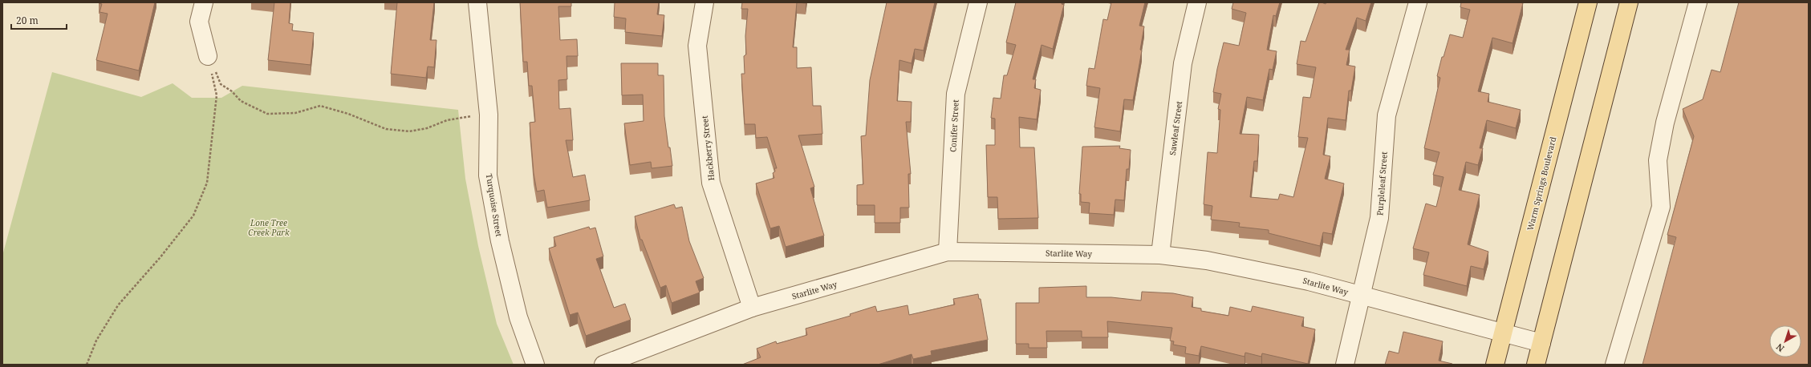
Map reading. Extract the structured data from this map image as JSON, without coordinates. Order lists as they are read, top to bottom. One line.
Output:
{"streets":{"main road":["Warm Springs Boulevard"],"street":["Conifer Street","Sawleaf Street","Hackberry Street","Purpleleaf Street","Turquoise Street","Starlite Way"]},"crossings":[["Conifer Street","Starlite Way"],["Sawleaf Street","Starlite Way"],["Hackberry Street","Starlite Way"],["Purpleleaf Street","Starlite Way"],["Warm Springs Boulevard","Starlite Way"]],"parks":["Lone Tree Creek Park"],"scale_bar":"20 m","north":"bottom left"}
